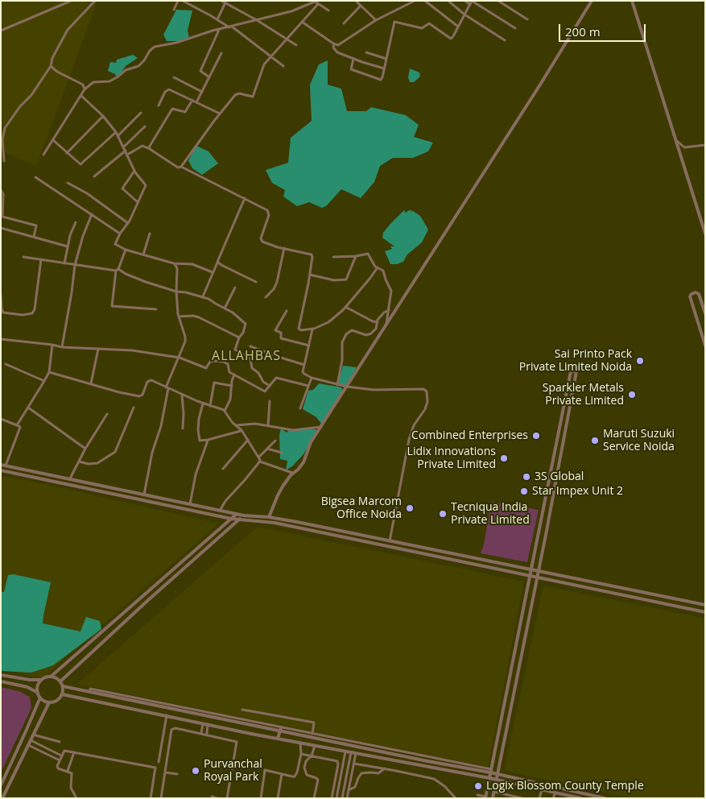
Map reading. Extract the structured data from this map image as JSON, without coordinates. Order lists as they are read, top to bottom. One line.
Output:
{"districts":["ALLAHBAS"],"places":["Sai Printo Pack Private Limited Noida","Sparkler Metals Private Limited","Combined Enterprises","Maruti Suzuki Service Noida","Lidix Innovations Private Limited","3S Global","Star Impex Unit 2","Bigsea Marcom Office Noida","Tecniqua India Private Limited","Purvanchal Royal Park","Logix Blossom County Temple"],"scale_bar":"200 m"}
